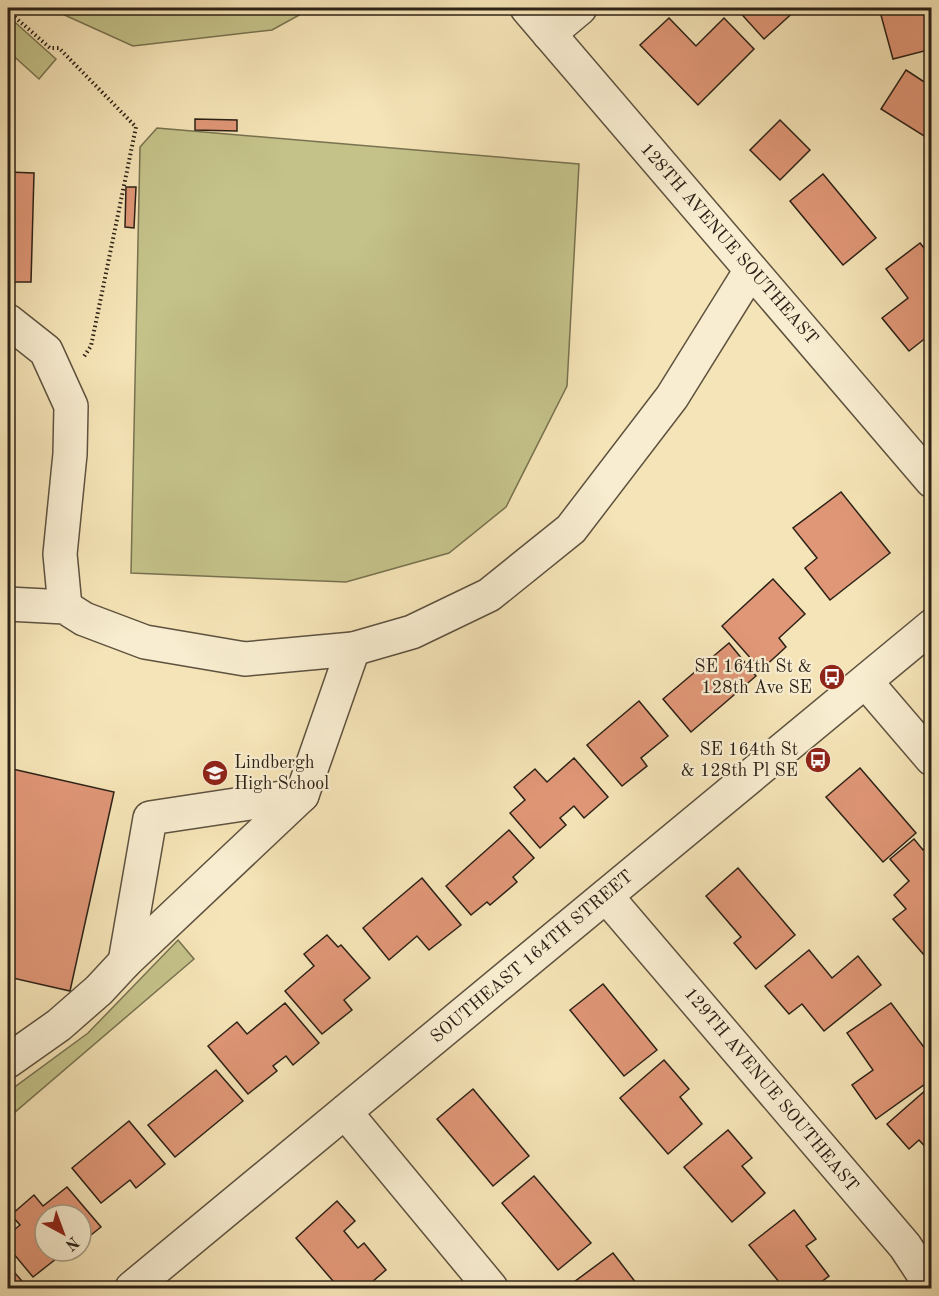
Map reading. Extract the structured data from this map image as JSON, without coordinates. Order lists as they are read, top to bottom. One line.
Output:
{"streets":{"street":["128TH AVENUE SOUTHEAST","SOUTHEAST 164TH STREET","129TH AVENUE SOUTHEAST"]},"crossings":[["SOUTHEAST 164TH STREET","129TH AVENUE SOUTHEAST"]],"places":{"bus stop":["SE 164th St & 128th Ave SE","SE 164th St & 128th Pl SE"],"school or university":["Lindbergh High School"]},"north":"bottom right"}
